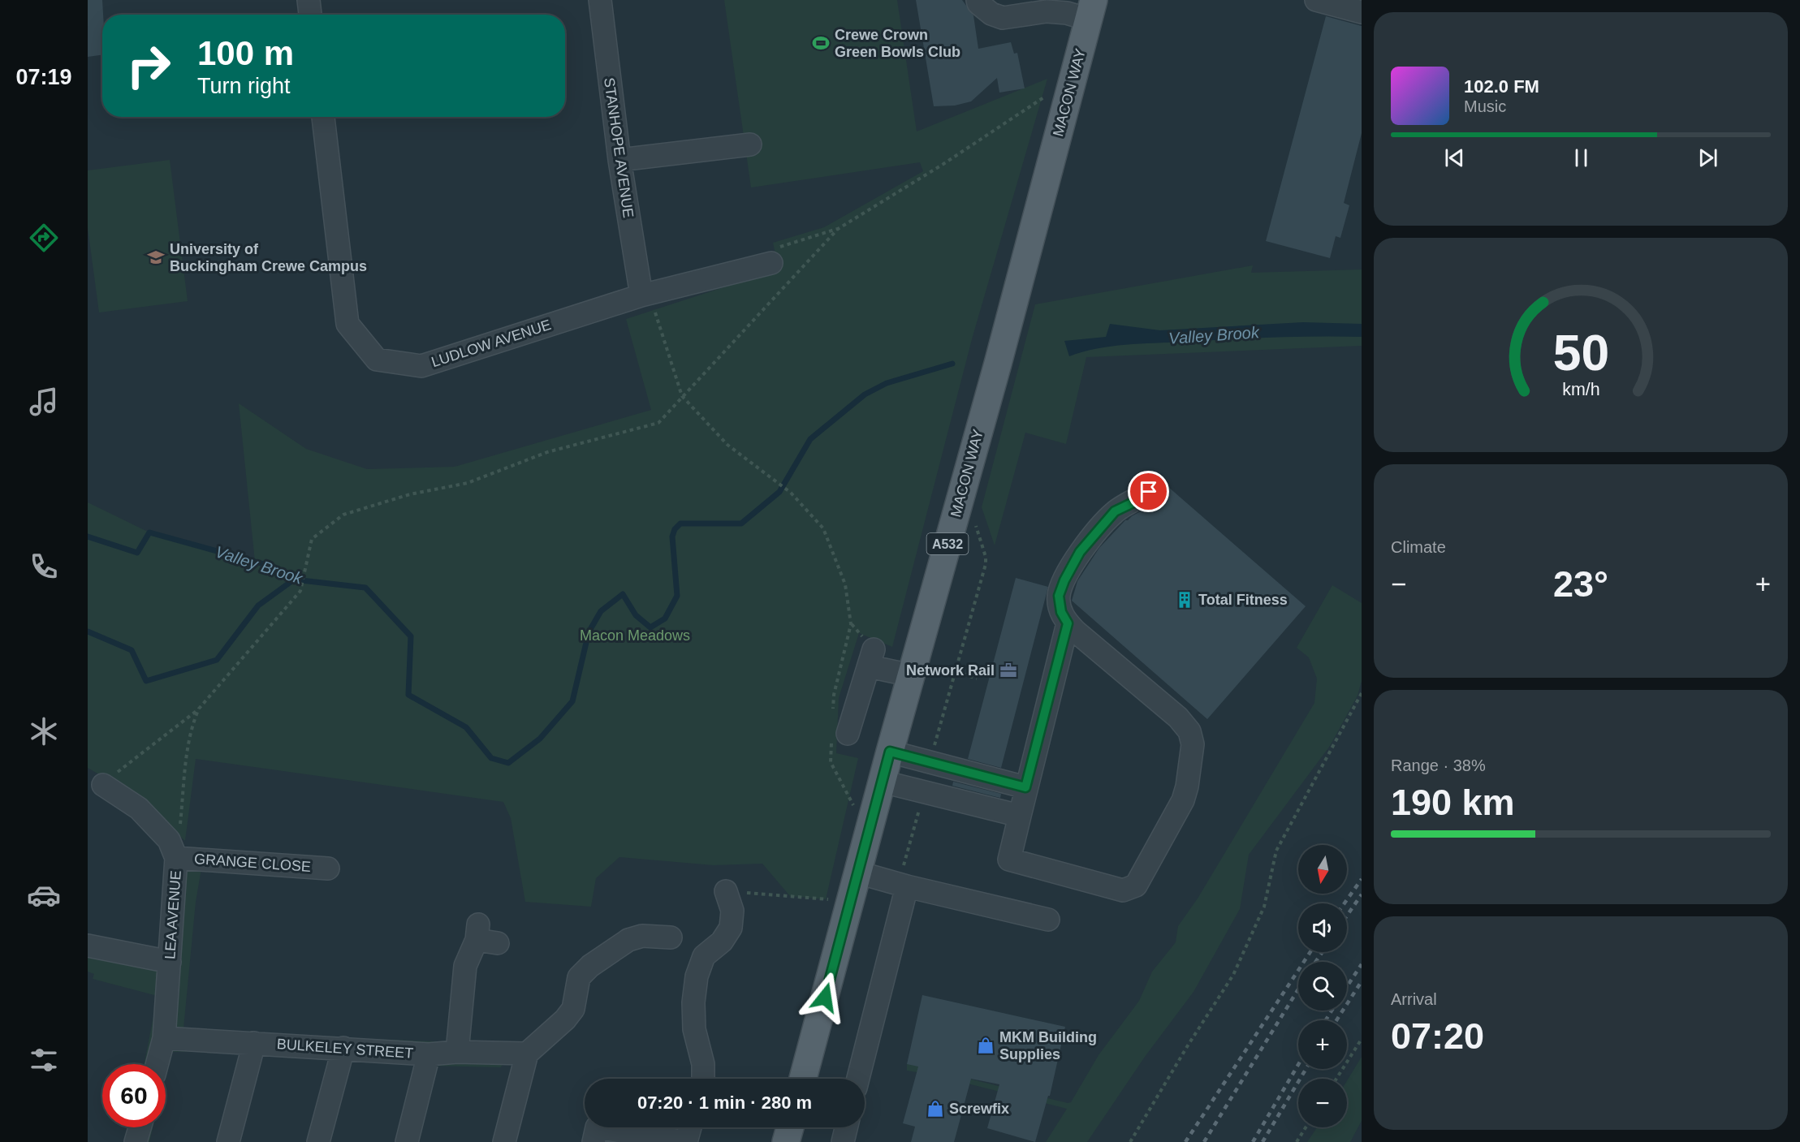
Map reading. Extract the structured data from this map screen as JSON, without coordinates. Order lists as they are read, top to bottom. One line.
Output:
{"streets":{"main road":["MACON WAY","A532"],"street":["STANHOPE AVENUE","LUDLOW AVENUE","GRANGE CLOSE","LEA AVENUE","BULKELEY STREET"]},"crossings":[["STANHOPE AVENUE","LUDLOW AVENUE"],["GRANGE CLOSE","LEA AVENUE"],["LEA AVENUE","BULKELEY STREET"]],"water":["Valley Brook"],"parks":["Macon Meadows"],"places":{"sports":["Crewe Crown Green Bowls Club"],"school or university":["University of Buckingham Crewe Campus"],"building":["Total Fitness"],"office":["Network Rail"],"shop":["MKM Building Supplies","Screwfix"]},"north":"bottom","page":{"tabs":"07:19","turn":["100 m","Turn right"],"song":["102.0 FM","Music"],"tile":["Climate",["Range · 38%","190 km"],["Arrival","07:20"]],"heat":["−","23°","+"],"map_buttons":["+","−"],"limit":"60","trip":"07:20 · 1 min · 280 m","gauge":["50","km/h"]}}
